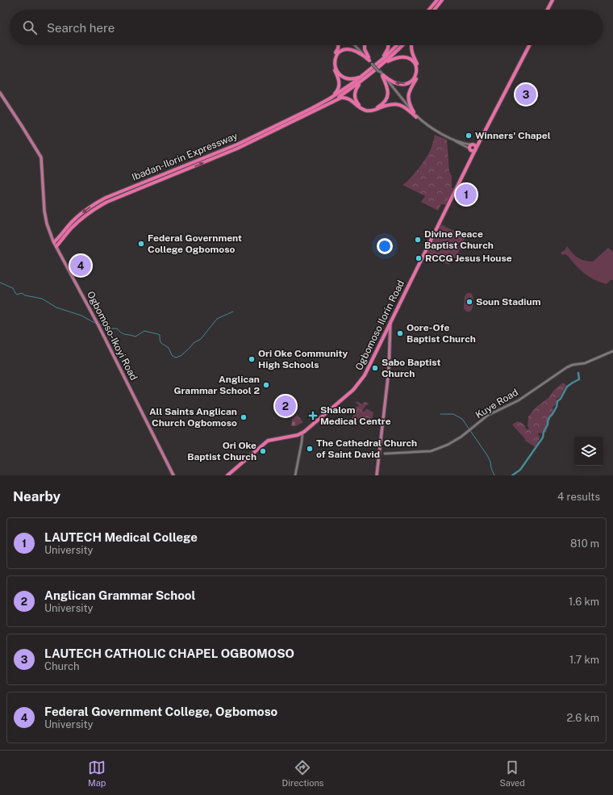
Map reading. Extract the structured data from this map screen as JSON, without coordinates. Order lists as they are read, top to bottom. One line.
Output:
{"streets":{"highway":["Ibadan-Ilorin Expressway","Ogbomoso Ilorin Road"],"main road":["Ogbomoso-Ikoyi Road"],"street":["Kuye Road"]},"crossings":[["Ibadan-Ilorin Expressway","Ogbomoso-Ikoyi Road"]],"places":{"other":["Winners' Chapel","Divine Peace Baptist Church","Federal Government College Ogbomoso","RCCG Jesus House","Soun Stadium","Oore-Ofe Baptist Church","Ori Oke Community High Schools","Sabo Baptist Church","Anglican Grammar School 2","All Saints Anglican Church Ogbomoso","The Cathedral Church of Saint David","Ori Oke Baptist Church"],"health":["Shalom Medical Centre"]},"page":{"search":"Search here","pins":["3","1","4","2"],"heading":["Nearby","4 results"],"list":[{"mark":"1","name":"LAUTECH Medical College","note":"University","value":"810 m"},{"mark":"2","name":"Anglican Grammar School","note":"University","value":"1.6 km"},{"mark":"3","name":"LAUTECH CATHOLIC CHAPEL OGBOMOSO","note":"Church","value":"1.7 km"},{"mark":"4","name":"Federal Government College, Ogbomoso","note":"University","value":"2.6 km"}],"nav":["Map","Directions","Saved"]}}
